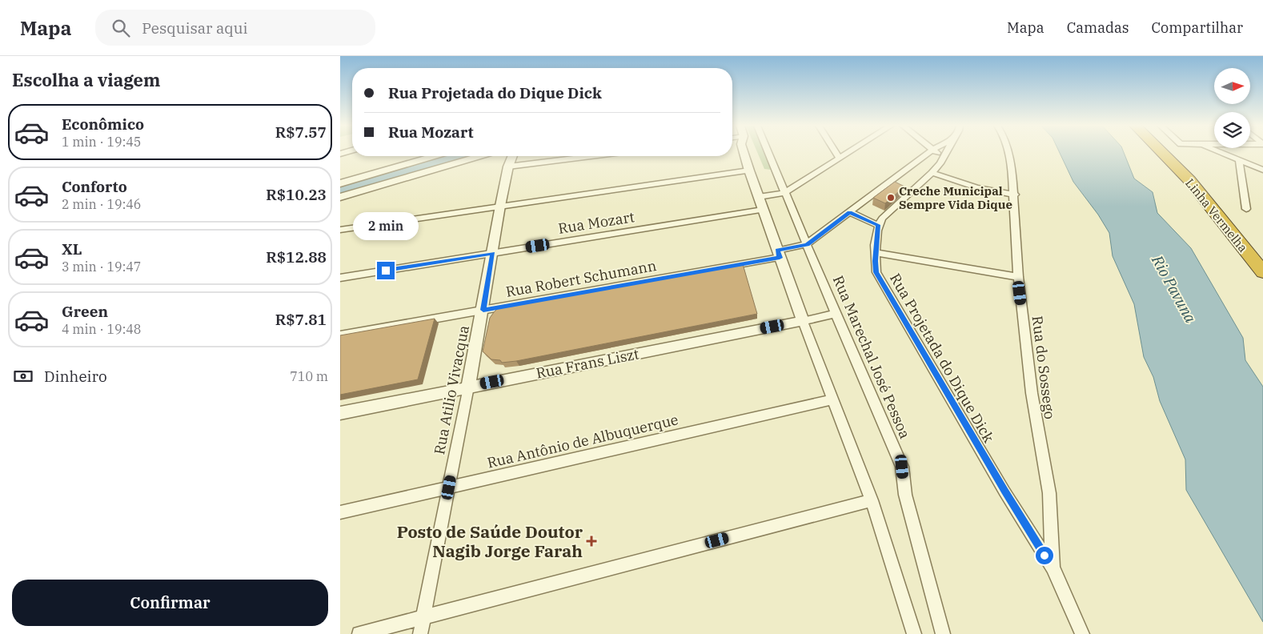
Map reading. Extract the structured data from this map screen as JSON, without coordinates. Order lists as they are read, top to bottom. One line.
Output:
{"streets":{"highway":["Linha Vermelha"],"street":["Rua Mozart","Rua Robert Schumann","Rua Marechal José Pessoa","Rua Projetada do Dique Dick","Rua Frans Liszt","Rua do Sossego","Rua Atilio Vivacqua","Rua Antônio de Albuquerque"]},"crossings":[["Rua Mozart","Rua Atilio Vivacqua"],["Rua Robert Schumann","Rua Marechal José Pessoa"],["Rua Robert Schumann","Rua Atilio Vivacqua"],["Rua Marechal José Pessoa","Rua Frans Liszt"],["Rua Projetada do Dique Dick","Rua do Sossego"],["Rua Frans Liszt","Rua Atilio Vivacqua"],["Rua Atilio Vivacqua","Rua Antônio de Albuquerque"]],"water":["Rio Pavuna"],"places":{"other":["Creche Municipal Sempre Vida Dique"],"health":["Posto de Saúde Doutor Nagib Jorge Farah"]},"north":"right","page":{"header":"Mapa","search":"Pesquisar aqui","nav":["Mapa","Camadas","Compartilhar"],"heading":"Escolha a viagem","banner":["Rua Projetada do Dique Dick","Rua Mozart"],"list":[{"name":"Econômico","note":"1 min · 19:45","value":"R$7.57"},{"name":"Conforto","note":"2 min · 19:46","value":"R$10.23"},{"name":"XL","note":"3 min · 19:47","value":"R$12.88"},{"name":"Green","note":"4 min · 19:48","value":"R$7.81"}],"bubble":"2 min","pay":["Dinheiro","710 m"],"buttons":"Confirmar"}}
